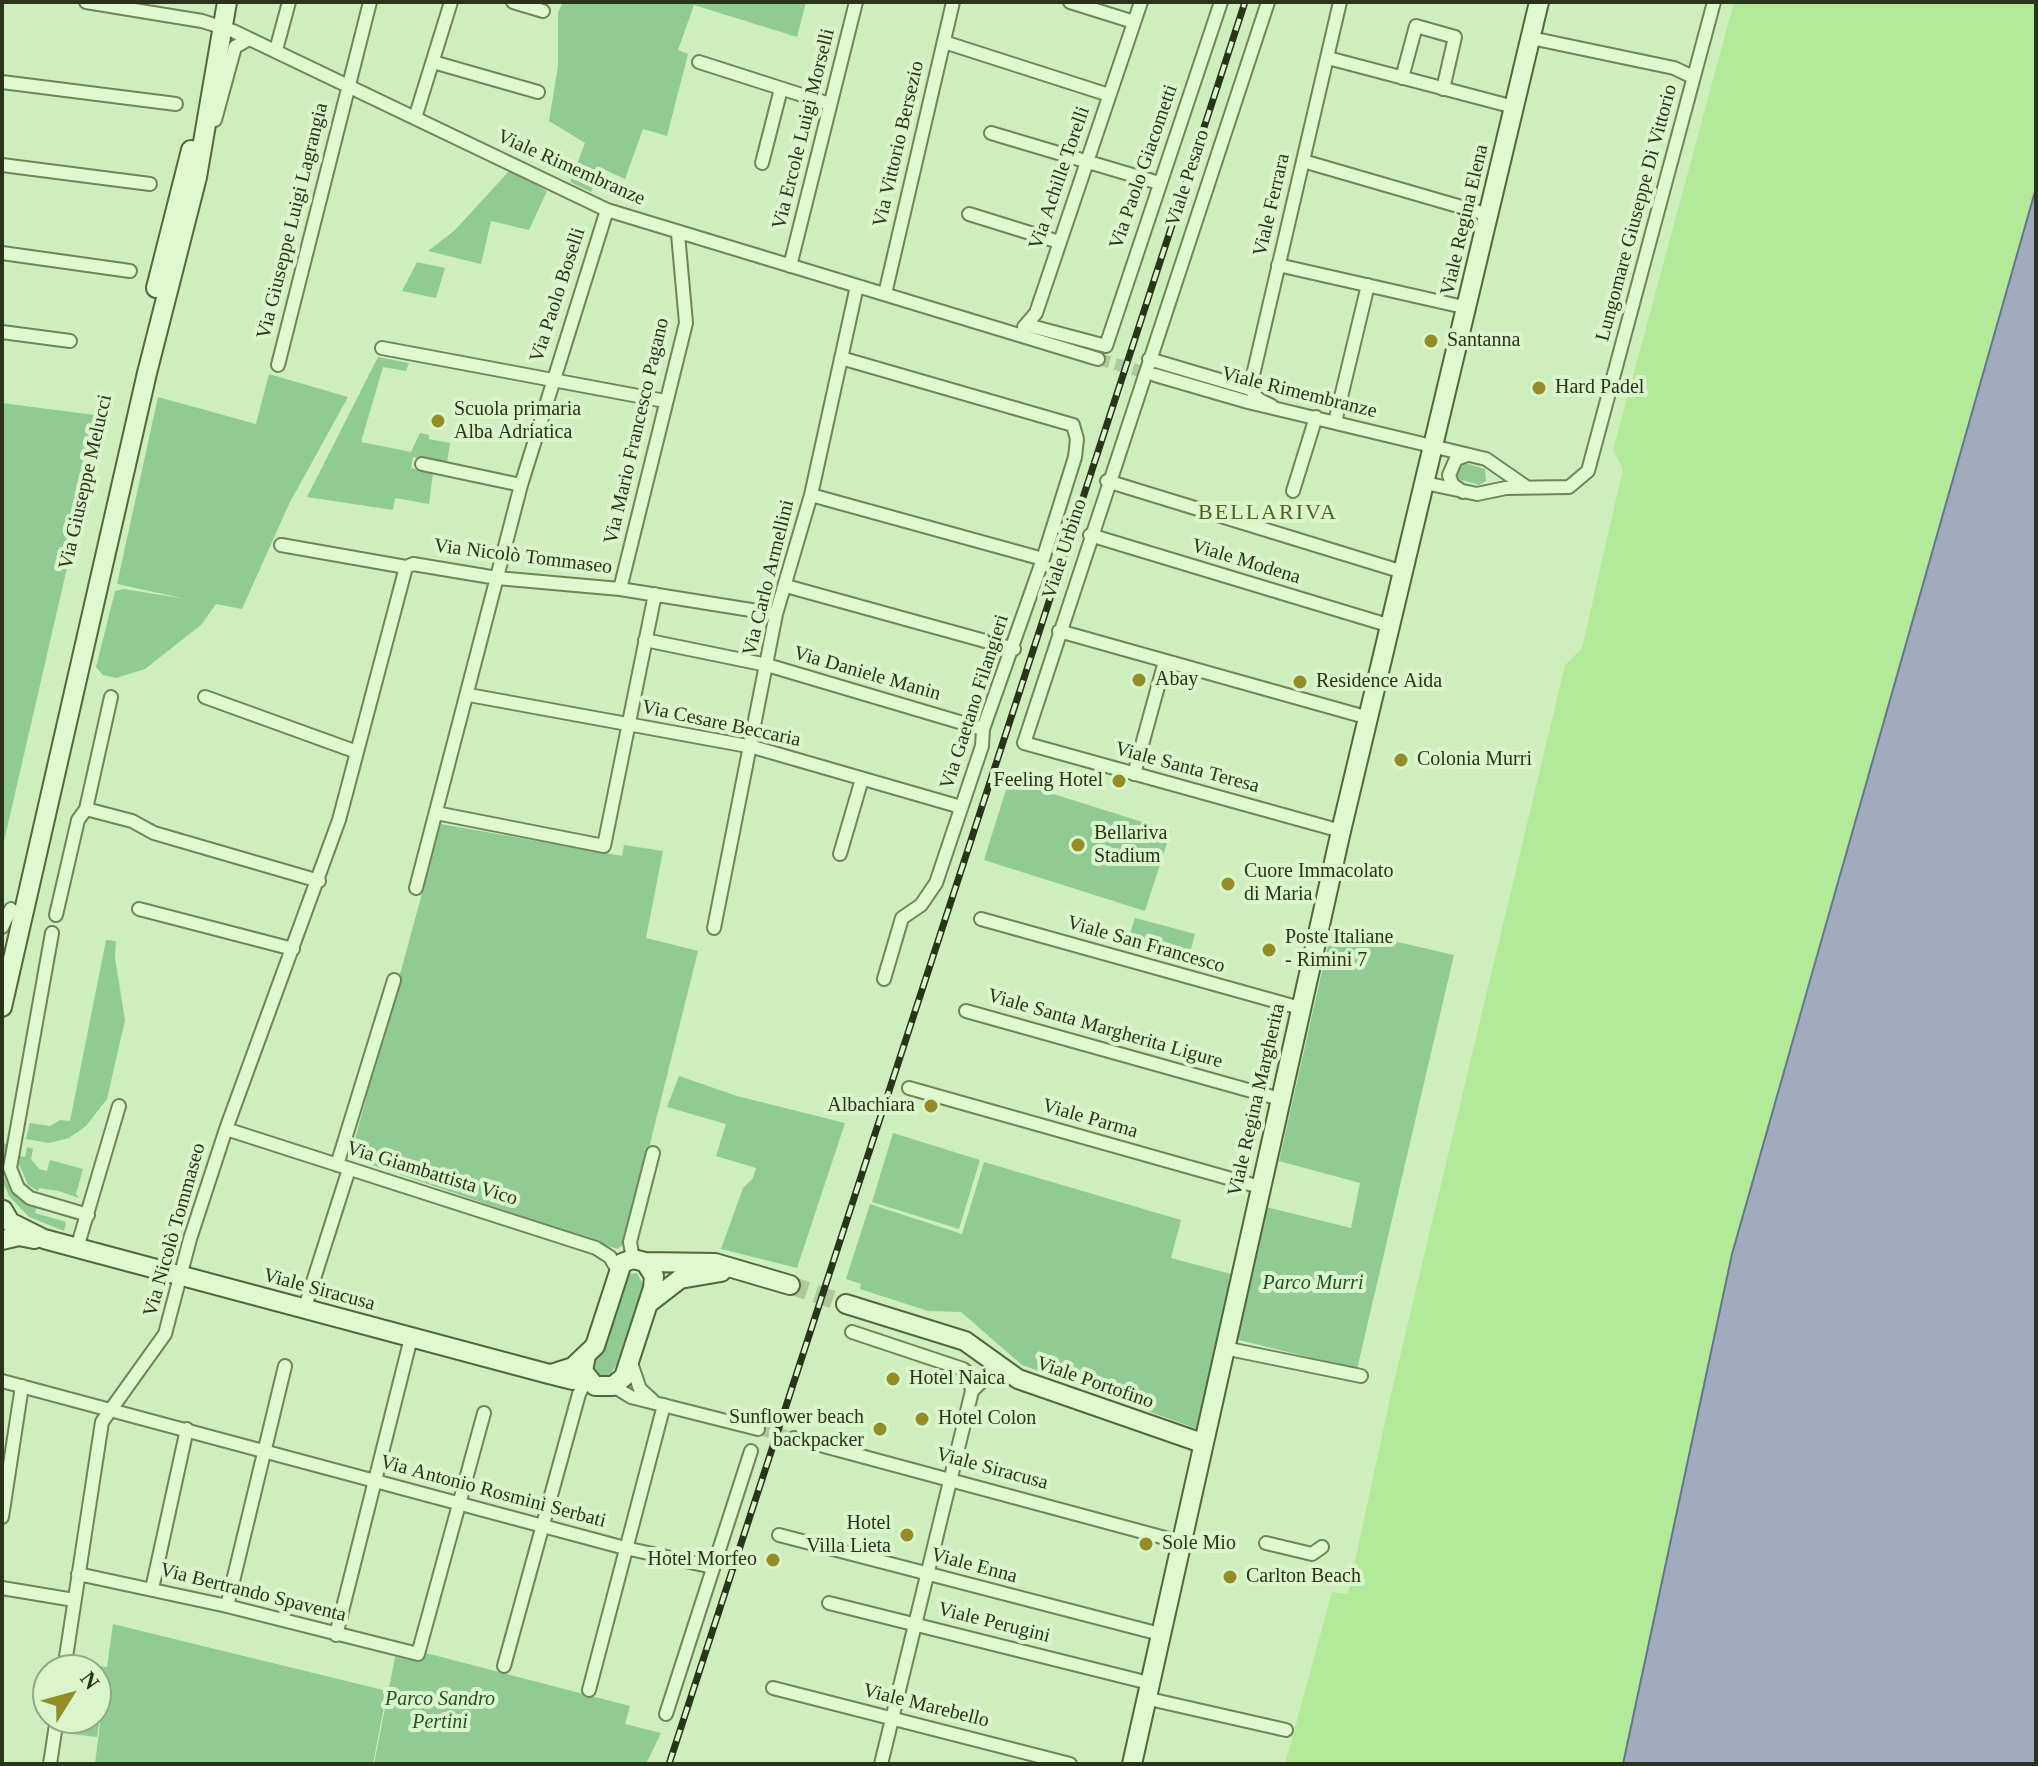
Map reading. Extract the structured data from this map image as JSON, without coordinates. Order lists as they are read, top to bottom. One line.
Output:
{"streets":{"street":["Via Ercole Luigi Morselli","Via Vittorio Bersezio","Via Paolo Giacometti","Viale Rimembranze","Via Achille Torelli","Viale Pesaro","Viale Ferrara","Lungomare Giuseppe Di Vittorio","Viale Regina Elena","Via Giuseppe Luigi Lagrangia","Via Paolo Boselli","Via Mario Francesco Pagano","Via Giuseppe Melucci","Viale Urbino","Via Nicolò Tommaseo","Viale Modena","Via Carlo Armellini","Via Daniele Manin","Via Gaetano Filangieri","Via Cesare Beccaria","Viale Santa Teresa","Viale San Francesco","Viale Santa Margherita Ligure","Viale Regina Margherita","Viale Parma","Via Giambattista Vico","Viale Siracusa","Viale Portofino","Via Antonio Rosmini Serbati","Viale Enna","Via Bertrando Spaventa","Viale Perugini","Viale Marebello"]},"crossings":[["Via Ercole Luigi Morselli","Viale Rimembranze"],["Via Vittorio Bersezio","Viale Rimembranze"],["Via Paolo Giacometti","Via Achille Torelli"],["Viale Rimembranze","Viale Pesaro"],["Viale Rimembranze","Viale Ferrara"],["Viale Rimembranze","Viale Regina Elena"],["Viale Rimembranze","Via Giuseppe Luigi Lagrangia"],["Viale Rimembranze","Via Paolo Boselli"],["Viale Rimembranze","Via Mario Francesco Pagano"],["Viale Rimembranze","Via Giuseppe Melucci"],["Viale Rimembranze","Viale Urbino"],["Viale Rimembranze","Via Carlo Armellini"],["Viale Rimembranze","Viale Regina Margherita"],["Viale Pesaro","Viale Urbino"],["Viale Regina Elena","Viale Regina Margherita"],["Via Paolo Boselli","Via Nicolò Tommaseo"],["Via Paolo Boselli","Via Cesare Beccaria"],["Via Mario Francesco Pagano","Via Nicolò Tommaseo"],["Viale Urbino","Viale Modena"],["Viale Urbino","Viale Santa Teresa"],["Via Nicolò Tommaseo","Via Carlo Armellini"],["Via Nicolò Tommaseo","Via Giambattista Vico"],["Via Nicolò Tommaseo","Viale Siracusa"],["Via Nicolò Tommaseo","Via Antonio Rosmini Serbati"],["Via Nicolò Tommaseo","Via Bertrando Spaventa"],["Viale Modena","Viale Regina Margherita"],["Via Carlo Armellini","Via Daniele Manin"],["Via Carlo Armellini","Via Gaetano Filangieri"],["Via Carlo Armellini","Via Cesare Beccaria"],["Via Daniele Manin","Via Gaetano Filangieri"],["Via Gaetano Filangieri","Via Cesare Beccaria"],["Viale Santa Teresa","Viale Regina Margherita"],["Viale San Francesco","Viale Regina Margherita"],["Viale Santa Margherita Ligure","Viale Regina Margherita"],["Viale Regina Margherita","Viale Parma"],["Viale Regina Margherita","Viale Siracusa"],["Viale Regina Margherita","Viale Portofino"],["Viale Regina Margherita","Viale Enna"],["Viale Regina Margherita","Viale Perugini"],["Via Antonio Rosmini Serbati","Via Bertrando Spaventa"]],"districts":["BELLARIVA"],"parks":["Parco Murri","Parco Sandro Pertini"],"places":["Santanna","Hard Padel","Scuola primaria Alba Adriatica","Abay","Residence Aida","Colonia Murri","Feeling Hotel","Bellariva Stadium","Cuore Immacolato di Maria","Poste Italiane - Rimini 7","Albachiara","Hotel Naica","Hotel Colon","Sunflower beach backpacker","Hotel Villa Lieta","Sole Mio","Hotel Morfeo","Carlton Beach"],"north":"top right"}
